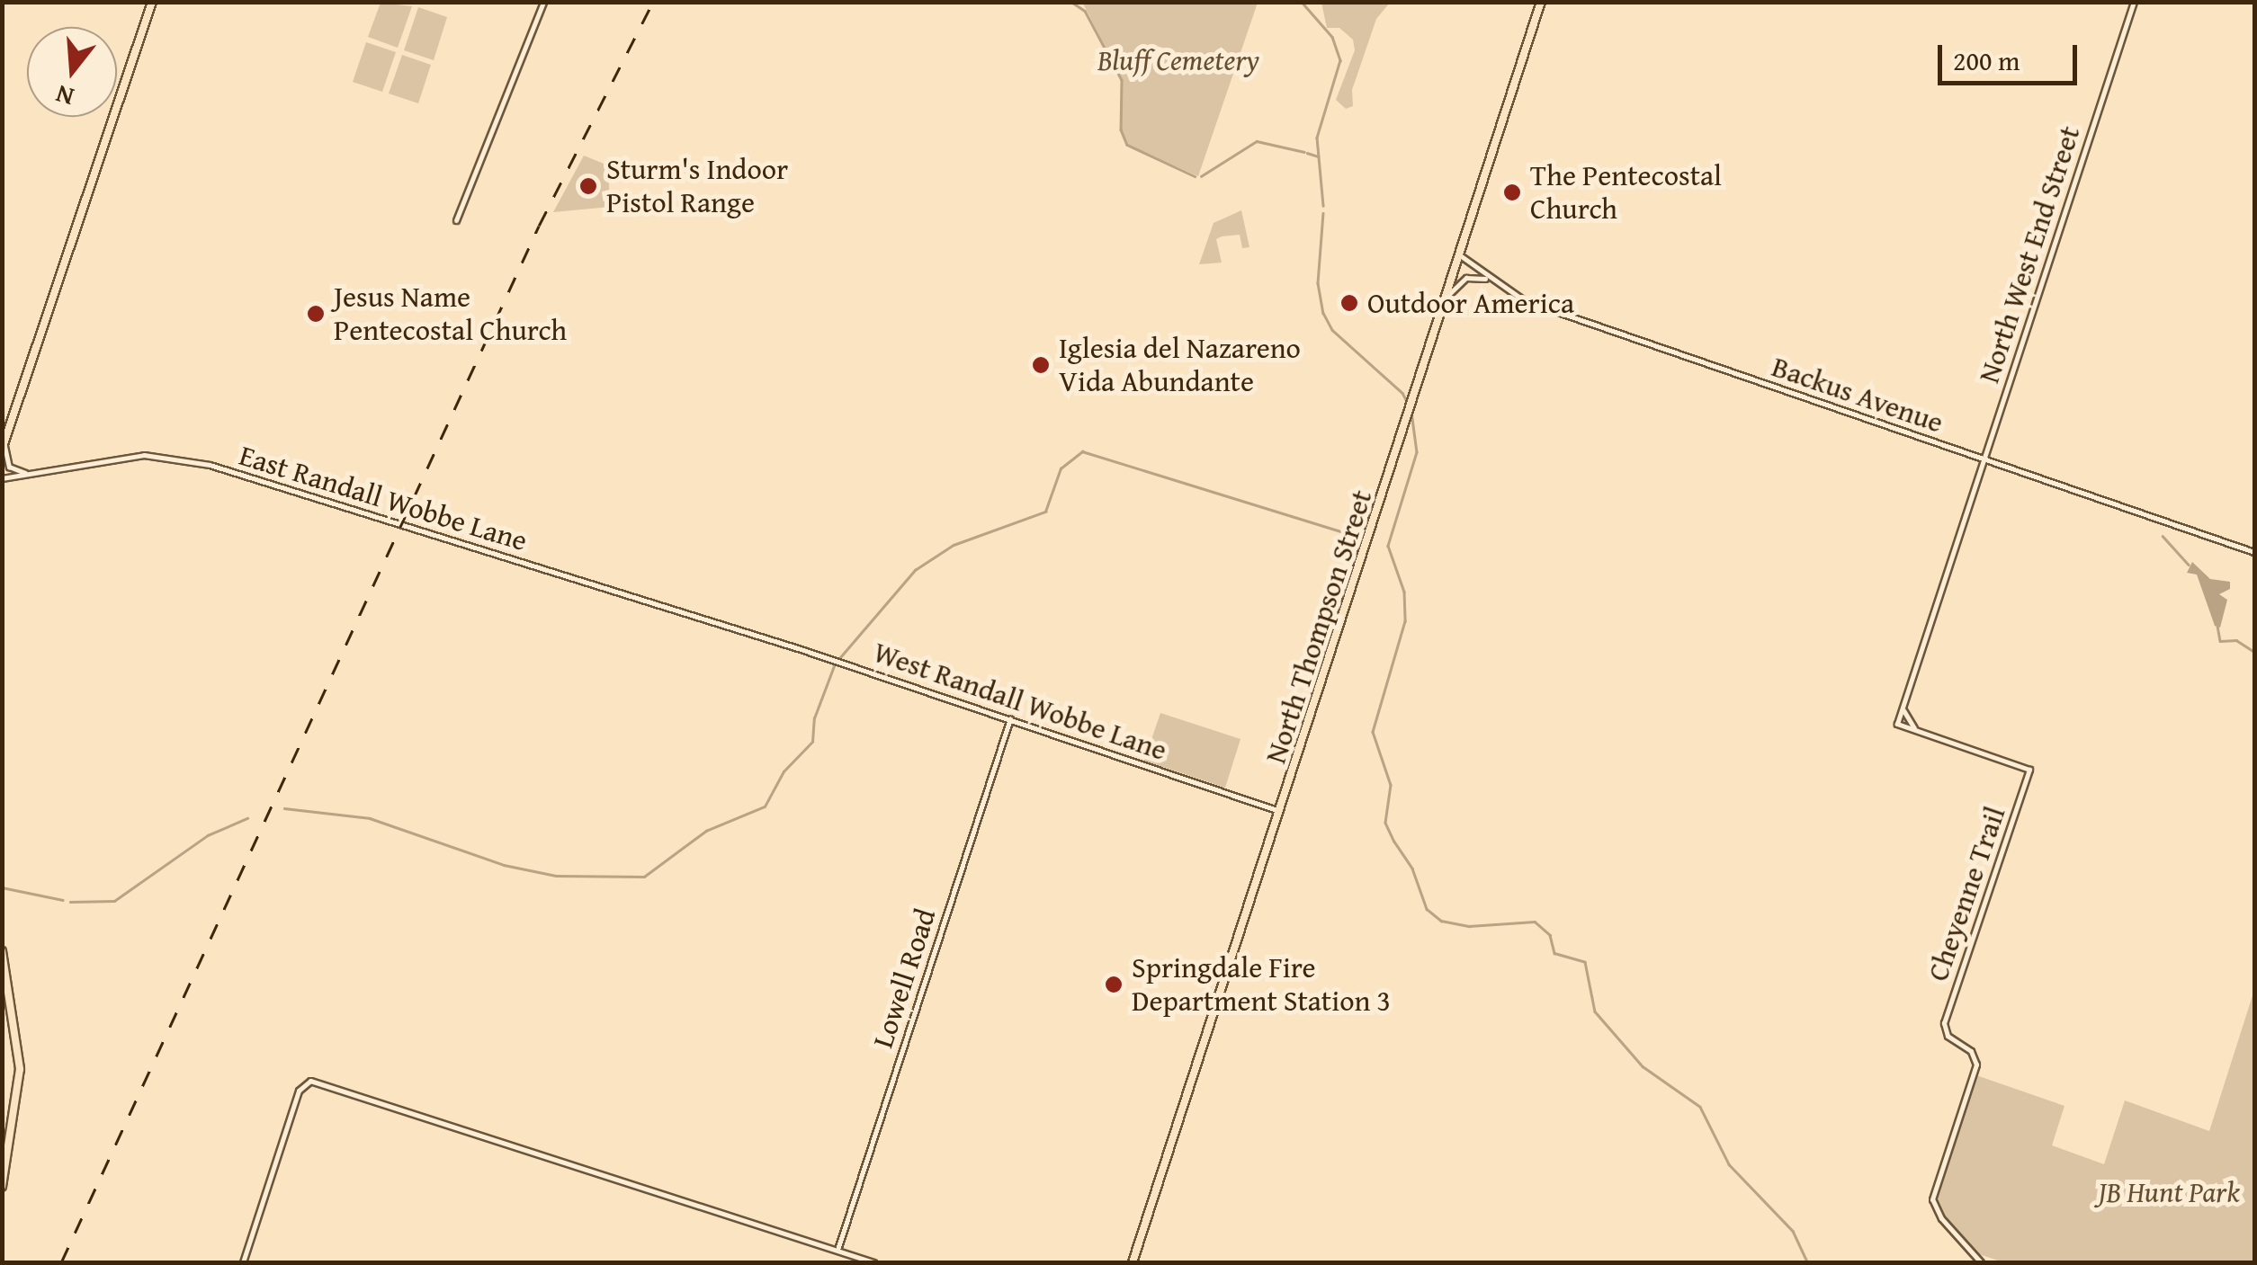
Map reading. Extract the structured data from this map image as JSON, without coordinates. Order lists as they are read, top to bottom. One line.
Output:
{"streets":{"main road":["North Thompson Street"],"street":["North West End Street","Backus Avenue","East Randall Wobbe Lane","West Randall Wobbe Lane","Cheyenne Trail","Lowell Road"]},"crossings":[["North West End Street","Backus Avenue"],["North West End Street","Cheyenne Trail"],["Backus Avenue","North Thompson Street"],["East Randall Wobbe Lane","West Randall Wobbe Lane"],["North Thompson Street","West Randall Wobbe Lane"],["West Randall Wobbe Lane","Lowell Road"]],"parks":["Bluff Cemetery","JB Hunt Park"],"places":["Sturm's Indoor Pistol Range","The Pentecostal Church","Outdoor America","Jesus Name Pentecostal Church","Iglesia del Nazareno Vida Abundante","Springdale Fire Department Station 3"],"scale_bar":"200 m","north":"bottom"}
